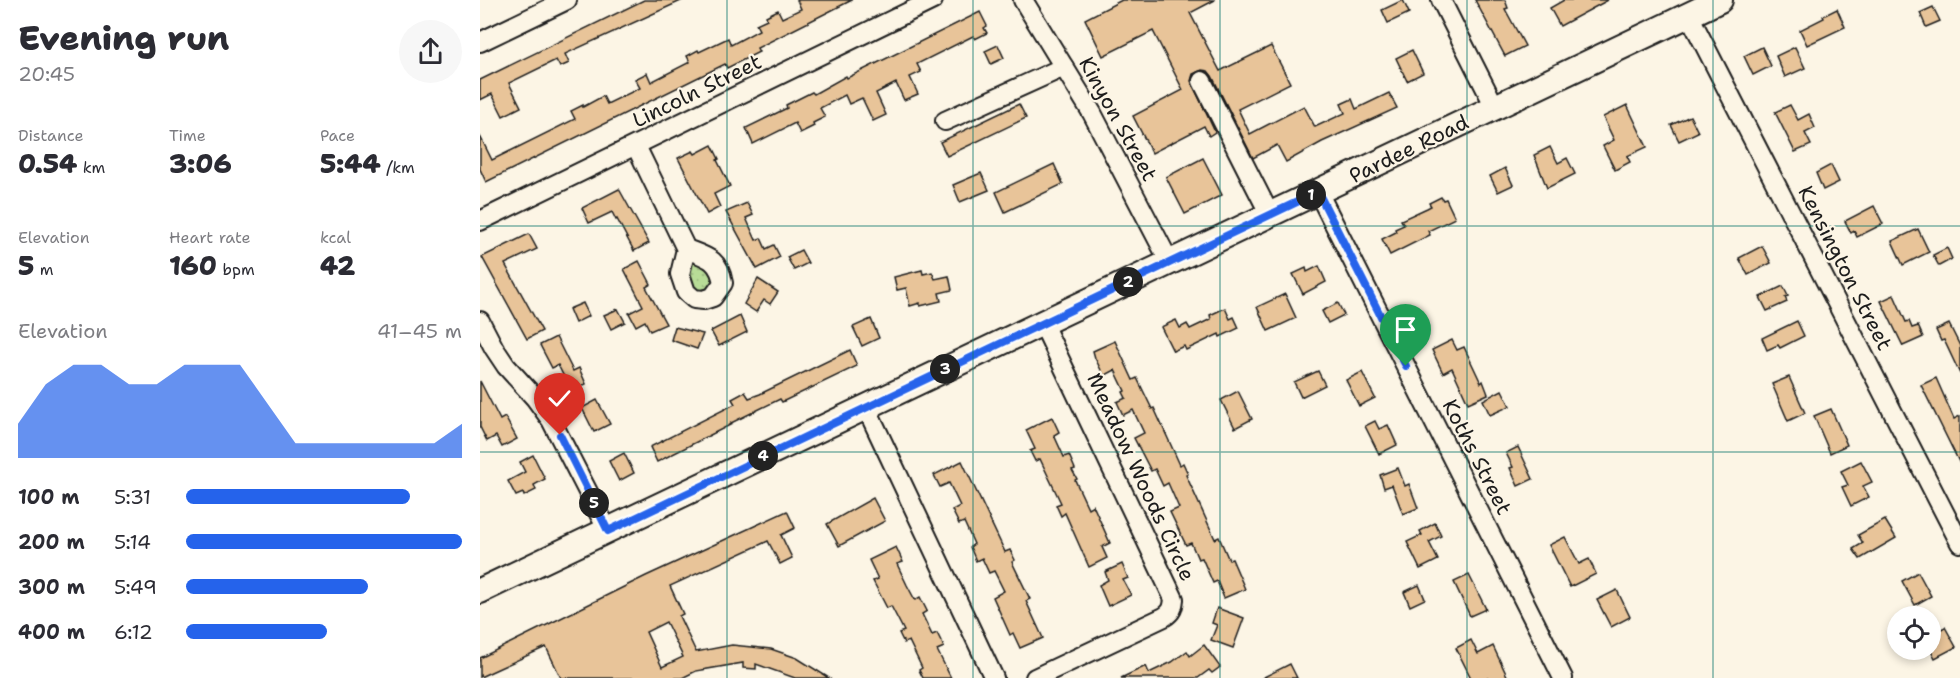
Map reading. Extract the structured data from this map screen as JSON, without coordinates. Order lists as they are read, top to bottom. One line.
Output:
{"streets":{"main road":["Pardee Road"],"street":["Lincoln Street","Kinyon Street","Kensington Street","Koths Street","Meadow Woods Circle"]},"crossings":[["Kinyon Street","Pardee Road"],["Pardee Road","Kensington Street"],["Pardee Road","Koths Street"],["Pardee Road","Meadow Woods Circle"]],"page":{"heading":["Evening run","20:45"],"stats":[["Distance","0.54 km"],["Time","3:06"],["Pace","5:44 /km"],["Elevation","5 m"],["Heart rate","160 bpm"],["kcal","42"]],"pins":["1","2","3","4","5"],"chart":["Elevation","41–45 m"],"list":[{"name":"100 m","note":"5:31"},{"name":"200 m","note":"5:14"},{"name":"300 m","note":"5:49"},{"name":"400 m","note":"6:12"}]}}
